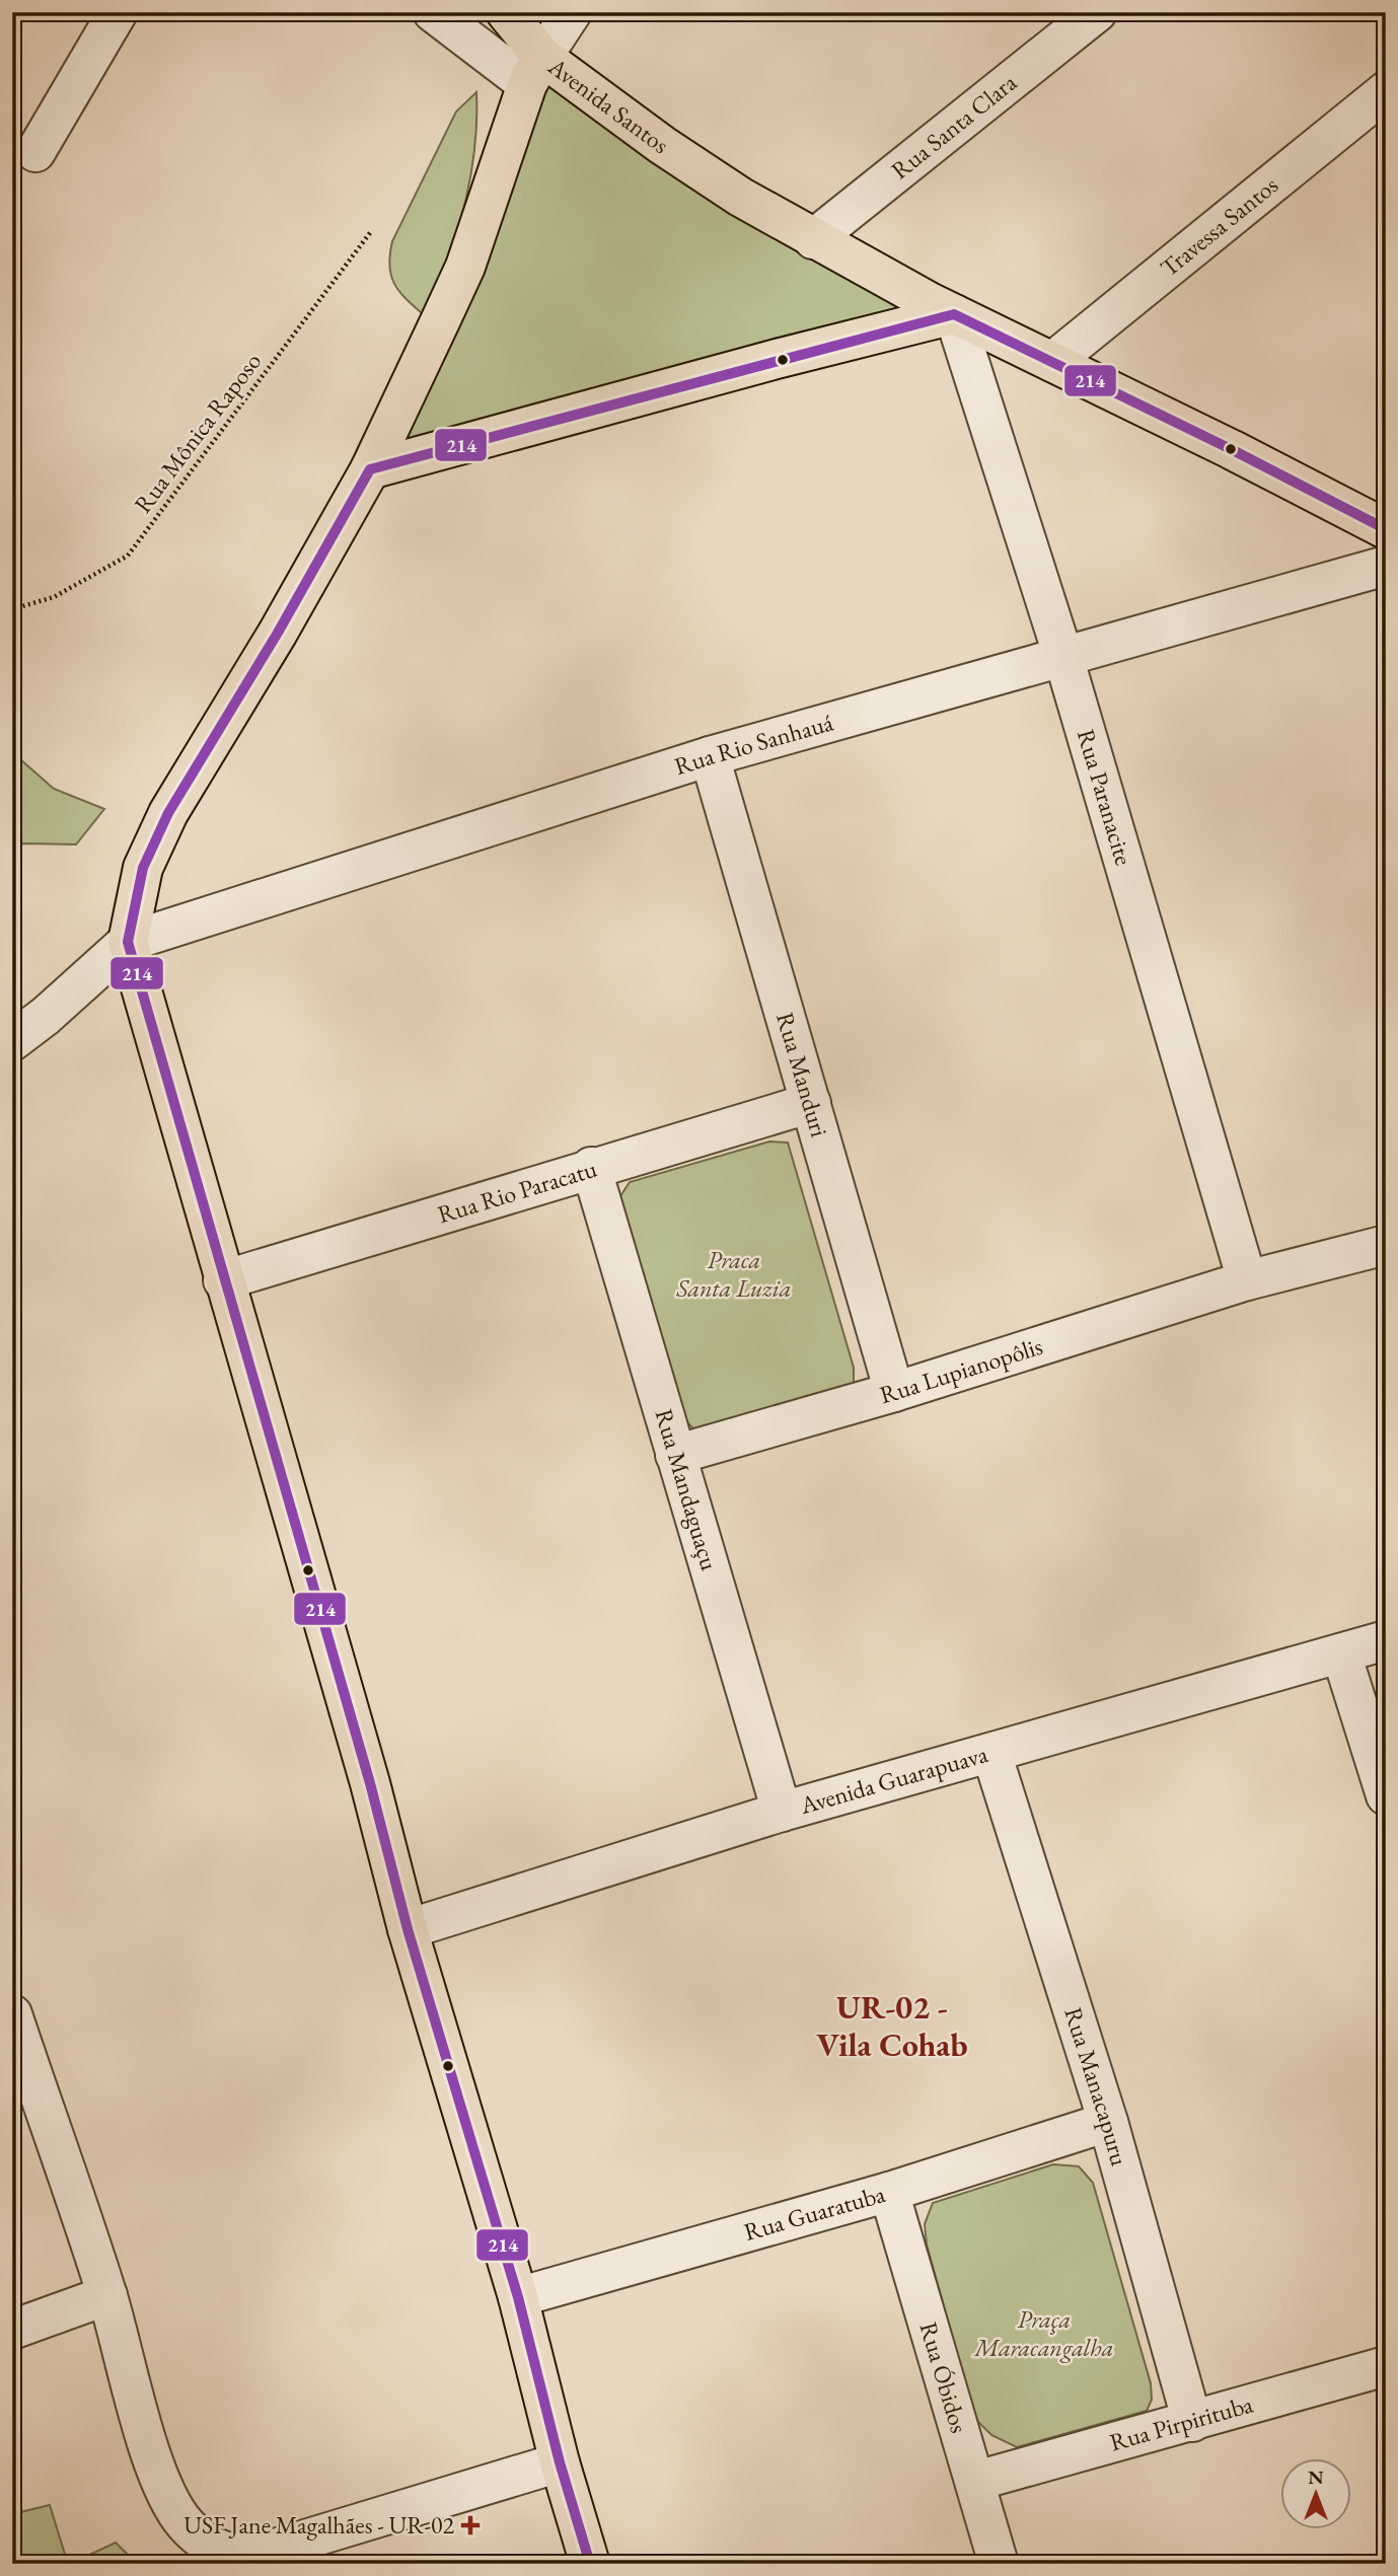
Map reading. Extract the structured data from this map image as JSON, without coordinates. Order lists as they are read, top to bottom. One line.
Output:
{"streets":{"main road":["Avenida Santos"],"street":["Rua Santa Clara","Travessa Santos","Rua Rio Sanhauá","Rua Paranacite","Rua Manduri","Rua Rio Paracatu","Rua Lupianopôlis","Rua Mandaguaçu","Avenida Guarapuava","Rua Manacapuru","Rua Guaratuba","Rua Óbidos","Rua Pirpirituba"],"path":["Rua Mônica Raposo"]},"crossings":[["Avenida Santos","Rua Santa Clara"],["Avenida Santos","Travessa Santos"],["Avenida Santos","Rua Rio Sanhauá"],["Avenida Santos","Rua Paranacite"],["Rua Rio Sanhauá","Rua Paranacite"],["Rua Rio Sanhauá","Rua Manduri"],["Rua Paranacite","Rua Lupianopôlis"],["Rua Manduri","Rua Rio Paracatu"],["Rua Manduri","Rua Lupianopôlis"],["Rua Rio Paracatu","Rua Mandaguaçu"],["Rua Lupianopôlis","Rua Mandaguaçu"],["Rua Mandaguaçu","Avenida Guarapuava"],["Avenida Guarapuava","Rua Manacapuru"],["Rua Manacapuru","Rua Guaratuba"],["Rua Manacapuru","Rua Pirpirituba"],["Rua Guaratuba","Rua Óbidos"],["Rua Óbidos","Rua Pirpirituba"]],"districts":["UR-02 - Vila Cohab"],"parks":["Praca Santa Luzia","Praça Maracangalha"],"places":{"health":["USF Jane Magalhães - UR-02"]},"lines":["transit line 214"],"north":"top"}
